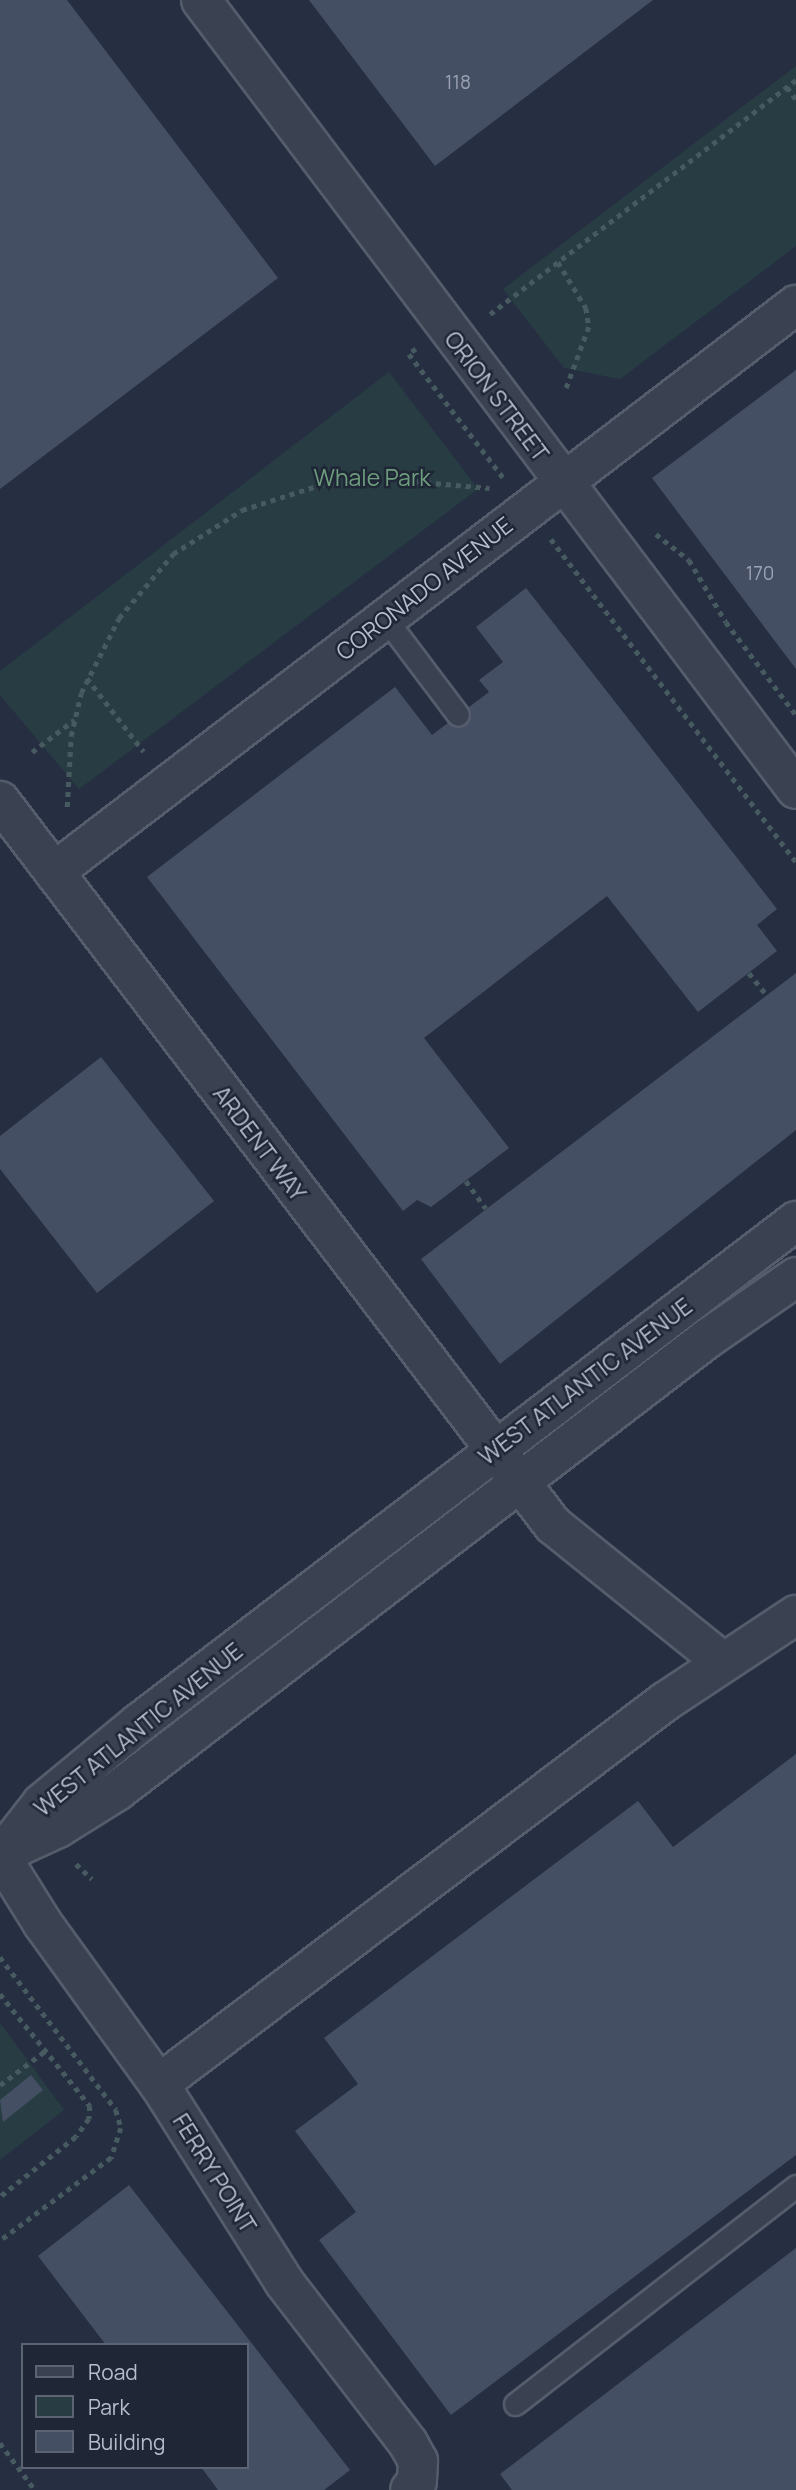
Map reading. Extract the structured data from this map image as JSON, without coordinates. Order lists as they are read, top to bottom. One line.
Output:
{"streets":{"street":["ORION STREET","CORONADO AVENUE","ARDENT WAY","WEST ATLANTIC AVENUE","FERRY POINT"]},"crossings":[["ORION STREET","CORONADO AVENUE"],["CORONADO AVENUE","ARDENT WAY"],["ARDENT WAY","WEST ATLANTIC AVENUE"],["WEST ATLANTIC AVENUE","FERRY POINT"]],"parks":["Whale Park"],"house_numbers":["118","170"],"legend":["Road","Park","Building"]}
